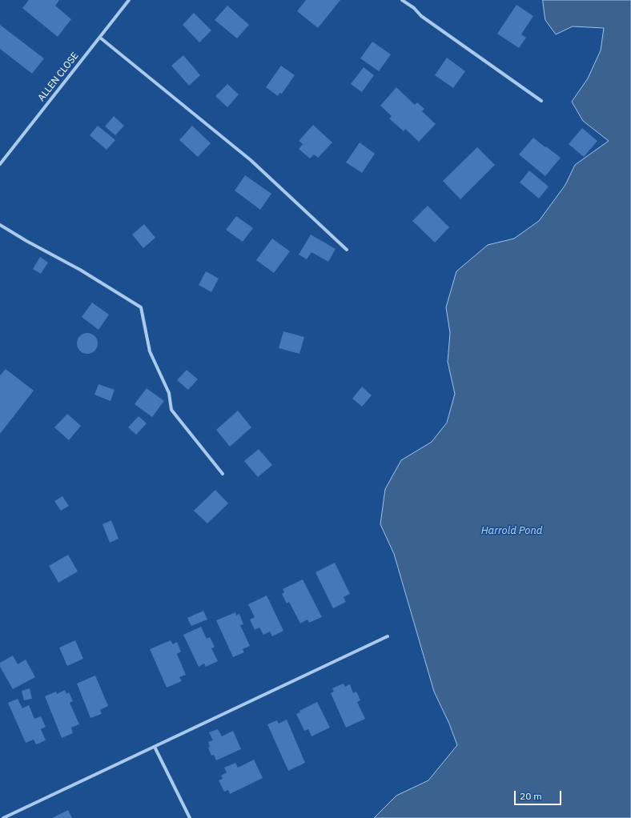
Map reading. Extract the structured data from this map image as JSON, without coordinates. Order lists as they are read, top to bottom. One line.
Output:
{"streets":{"street":["ALLEN CLOSE"]},"water":["Harrold Pond"],"scale_bar":"20 m"}
